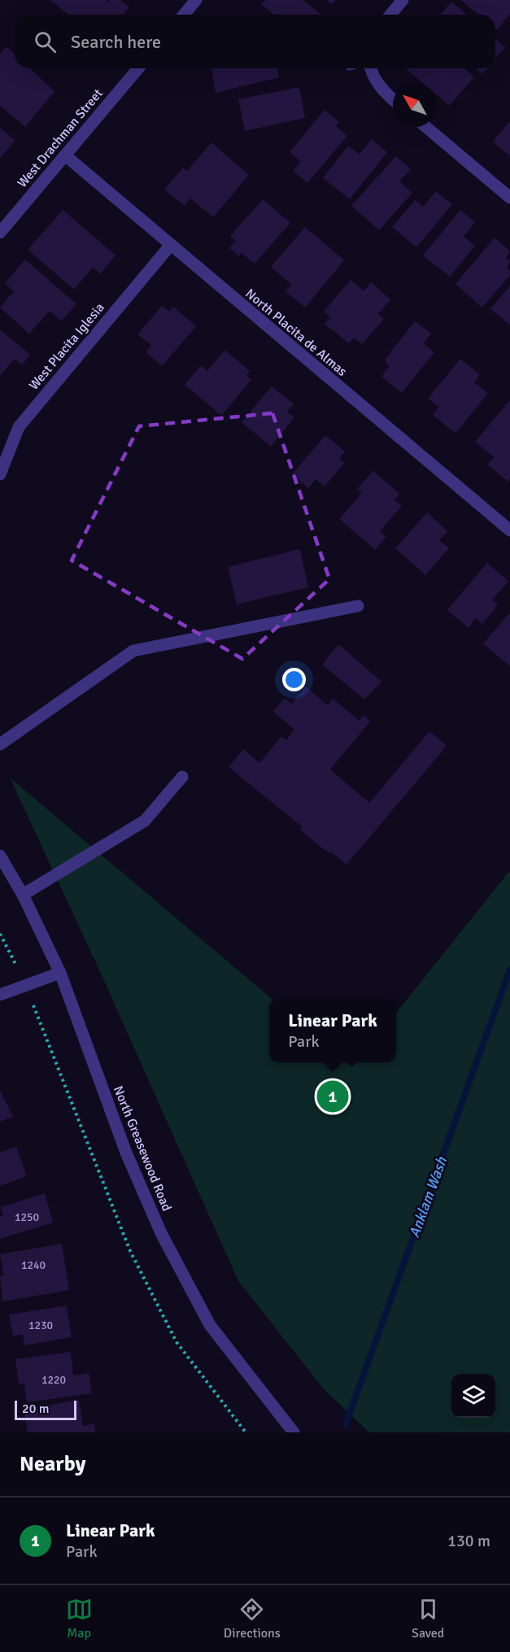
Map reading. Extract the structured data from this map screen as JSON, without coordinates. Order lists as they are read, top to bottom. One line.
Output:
{"streets":{"street":["West Drachman Street","North Placita de Almas","West Placita Iglesia","North Greasewood Road"]},"crossings":[["West Drachman Street","North Placita de Almas"],["North Placita de Almas","West Placita Iglesia"]],"water":["Anklam Wash"],"house_numbers":["1250","1240","1230","1220"],"scale_bar":"20 m","north":"top left","page":{"search":"Search here","popup":["Linear Park","Park"],"pins":"1","scale":"20 m","heading":"Nearby","list":[{"mark":"1","name":"Linear Park","note":"Park","value":"130 m"}],"nav":["Map","Directions","Saved"]}}
